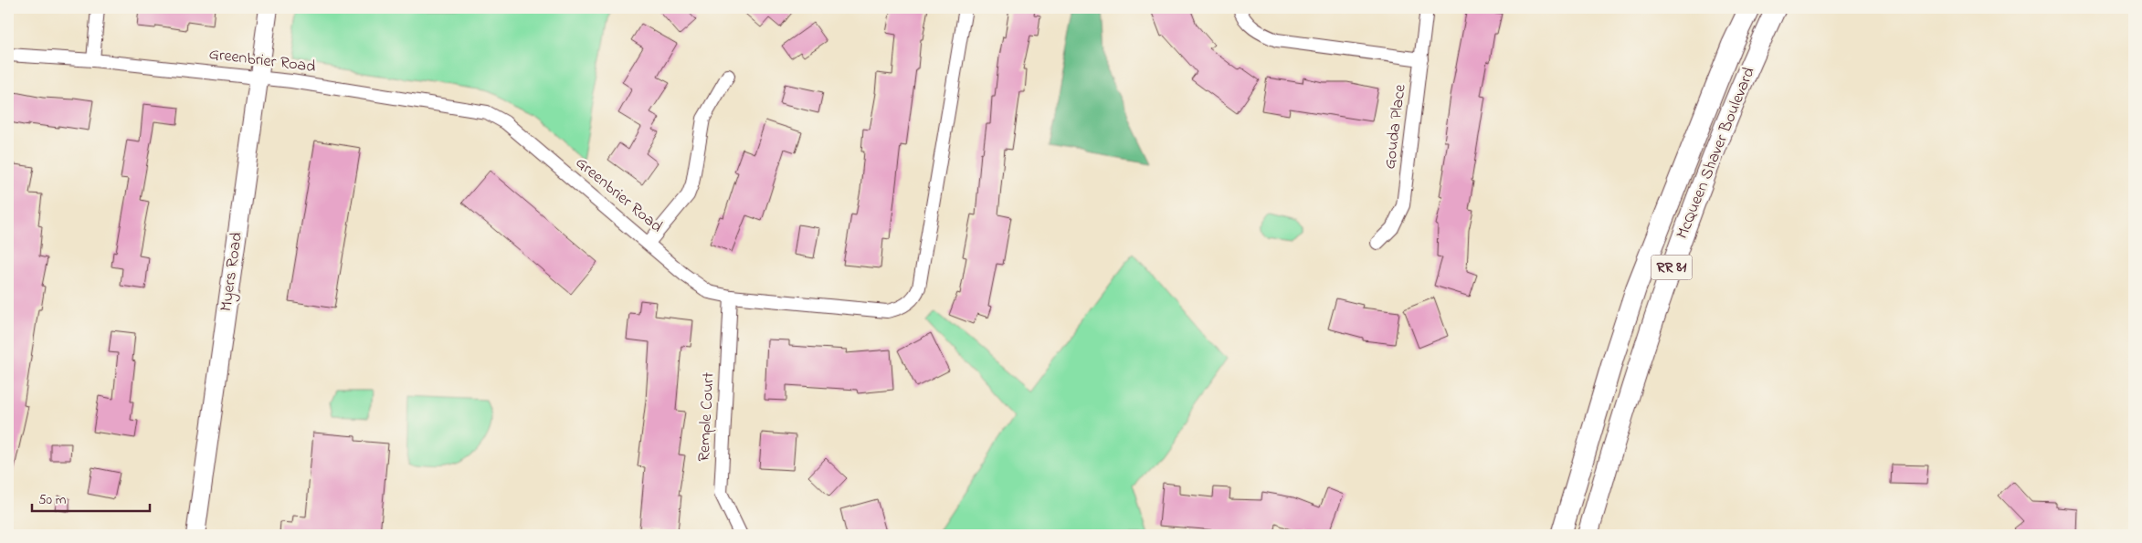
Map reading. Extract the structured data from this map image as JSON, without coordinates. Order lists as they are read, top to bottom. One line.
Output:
{"streets":{"main road":["McQueen Shaver Boulevard","RR 81","Myers Road"],"street":["Greenbrier Road","Gouda Place","Remple Court"]},"crossings":[["Greenbrier Road","Myers Road"],["Greenbrier Road","Remple Court"]],"scale_bar":"50 m"}
